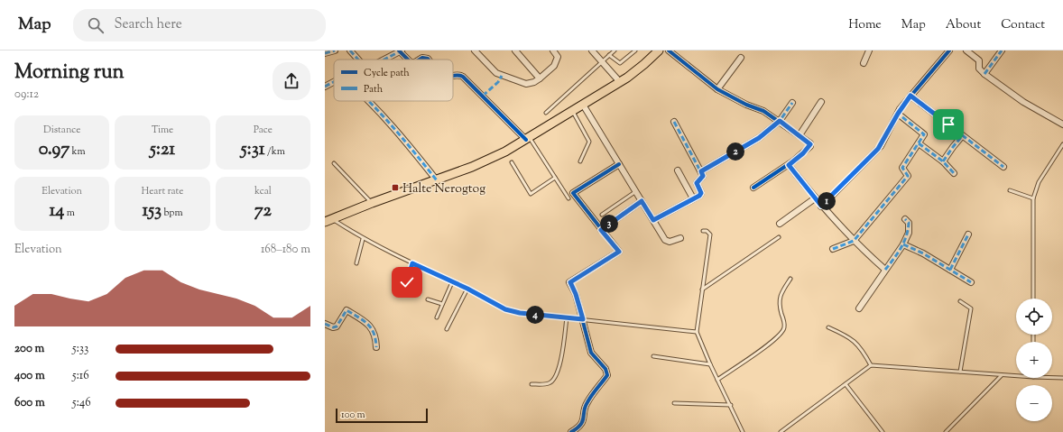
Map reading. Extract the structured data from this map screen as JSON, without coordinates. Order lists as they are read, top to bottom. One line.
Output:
{"places":{"transit":["Halte Nerogtog"]},"legend":["Cycle path","Path"],"scale_bar":"100 m","page":{"header":"Map","search":"Search here","nav":["Home","Map","About","Contact"],"heading":["Morning run","09:12"],"stats":[["Distance","0.97 km"],["Time","5:21"],["Pace","5:31 /km"],["Elevation","14 m"],["Heart rate","153 bpm"],["kcal","72"]],"pins":["2","1","3","4"],"chart":["Elevation","168–180 m"],"map_buttons":["+","−"],"list":[{"name":"200 m","note":"5:33"},{"name":"400 m","note":"5:16"},{"name":"600 m","note":"5:46"}],"scale":"100 m"}}
